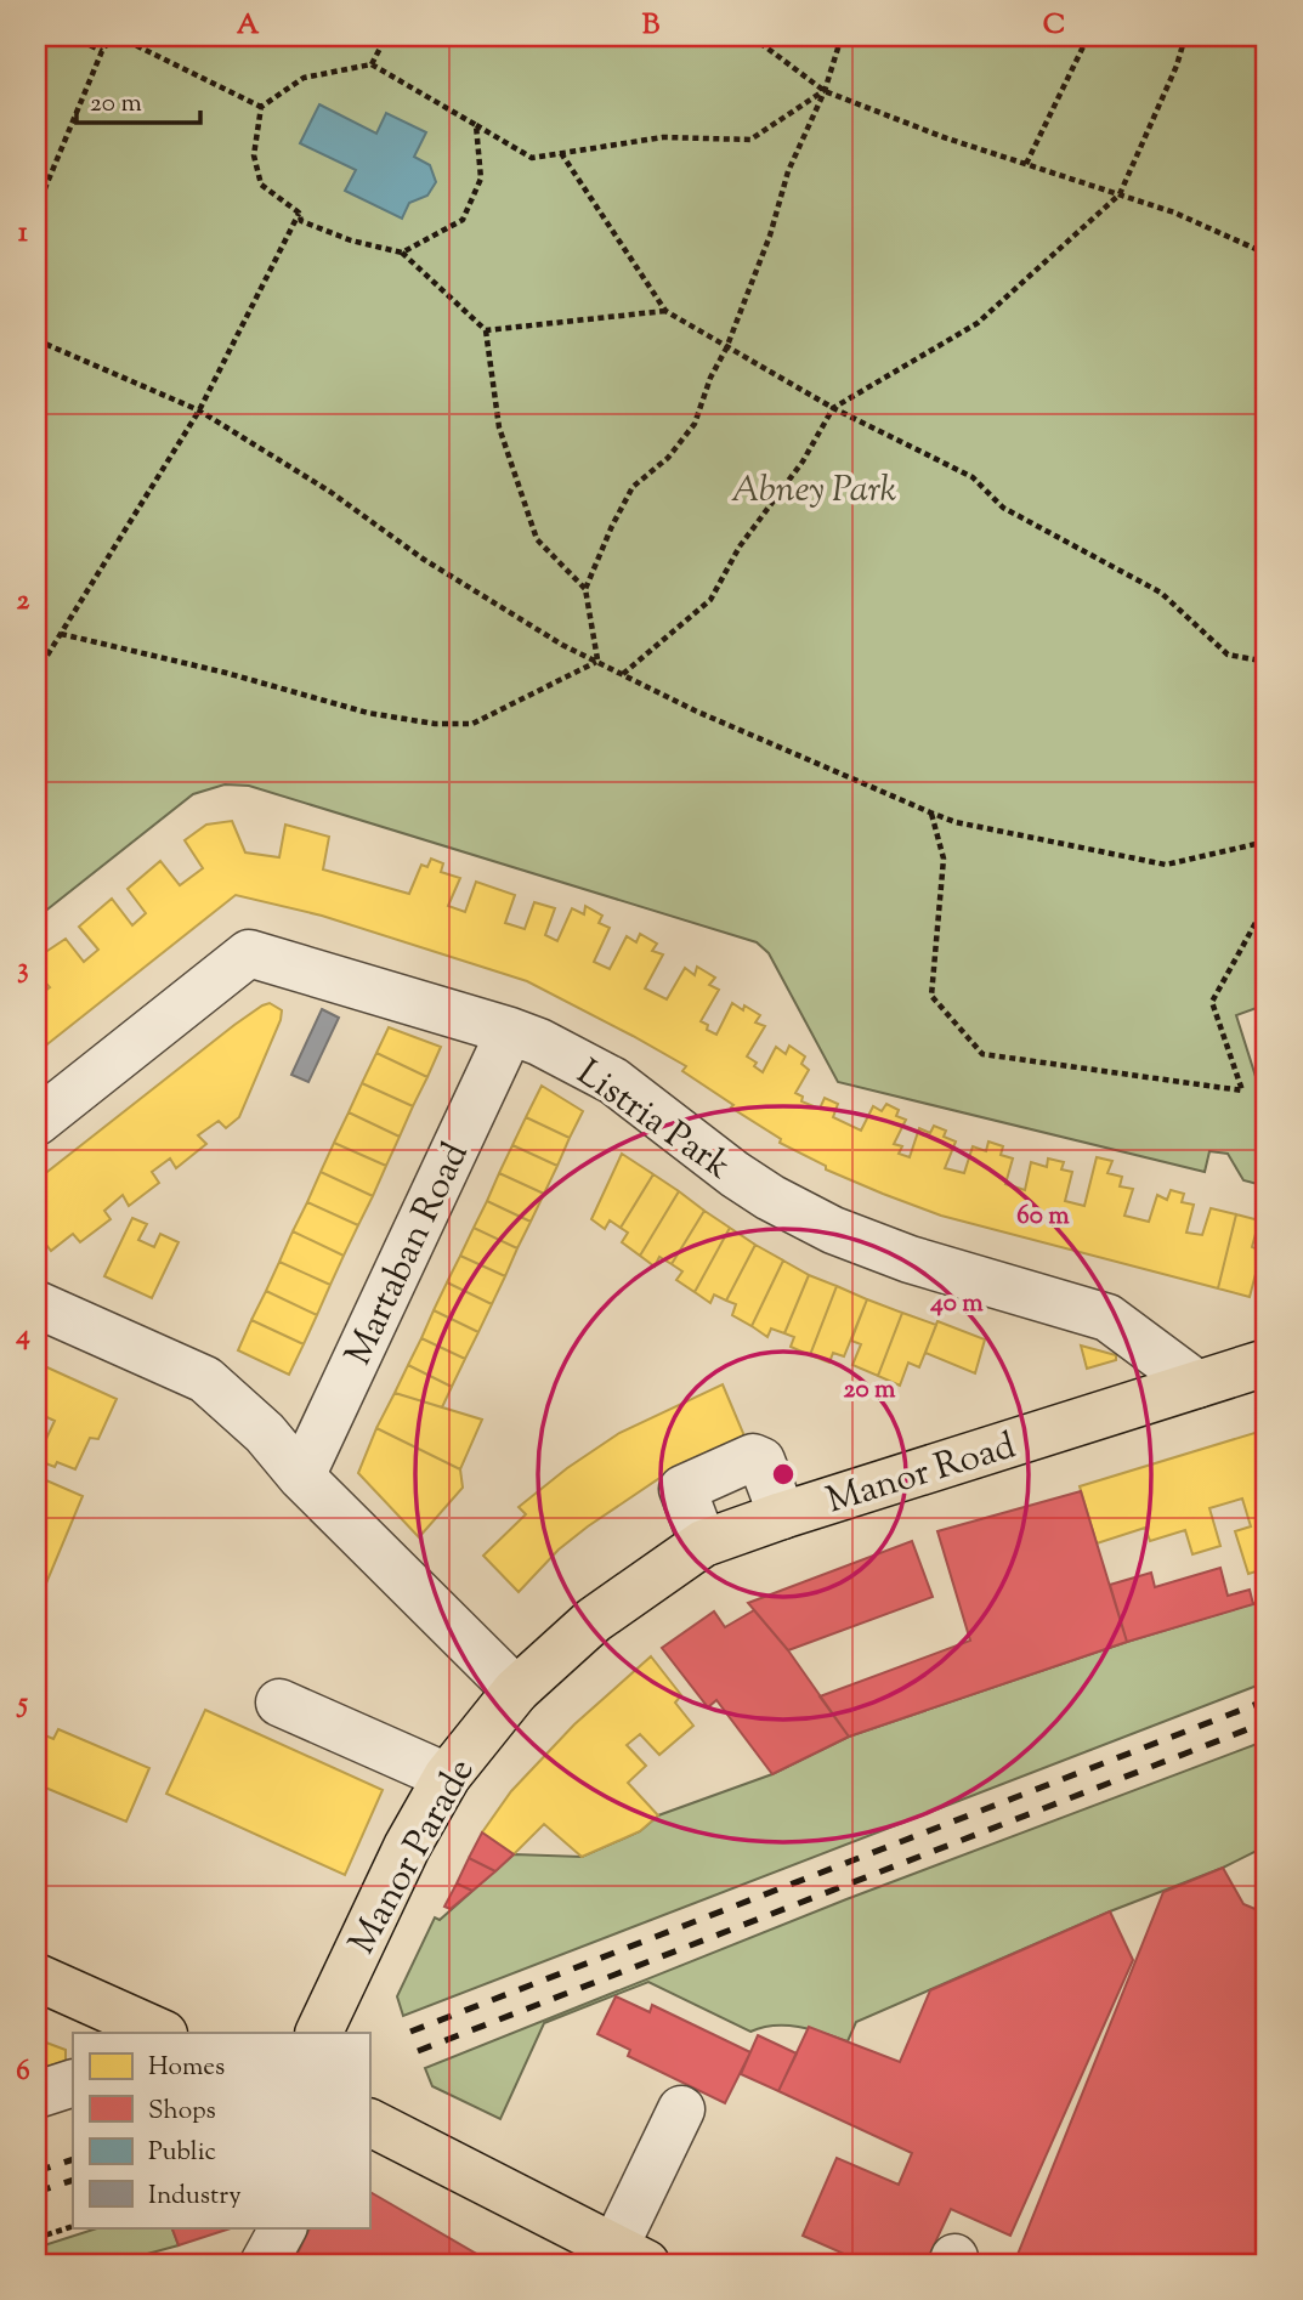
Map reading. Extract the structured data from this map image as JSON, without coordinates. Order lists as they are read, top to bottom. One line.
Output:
{"streets":{"main road":["Manor Road","Manor Parade"],"street":["Listria Park","Martaban Road"]},"crossings":[["Listria Park","Martaban Road"],["Listria Park","Manor Road"],["Manor Road","Manor Parade"]],"parks":["Abney Park"],"legend":["Homes","Shops","Public","Industry"],"scale_bar":"20 m","grid":{"columns":["A","B","C"],"rows":["1","2","3","4","5","6"]},"rings":["60 m","40 m","20 m"]}
